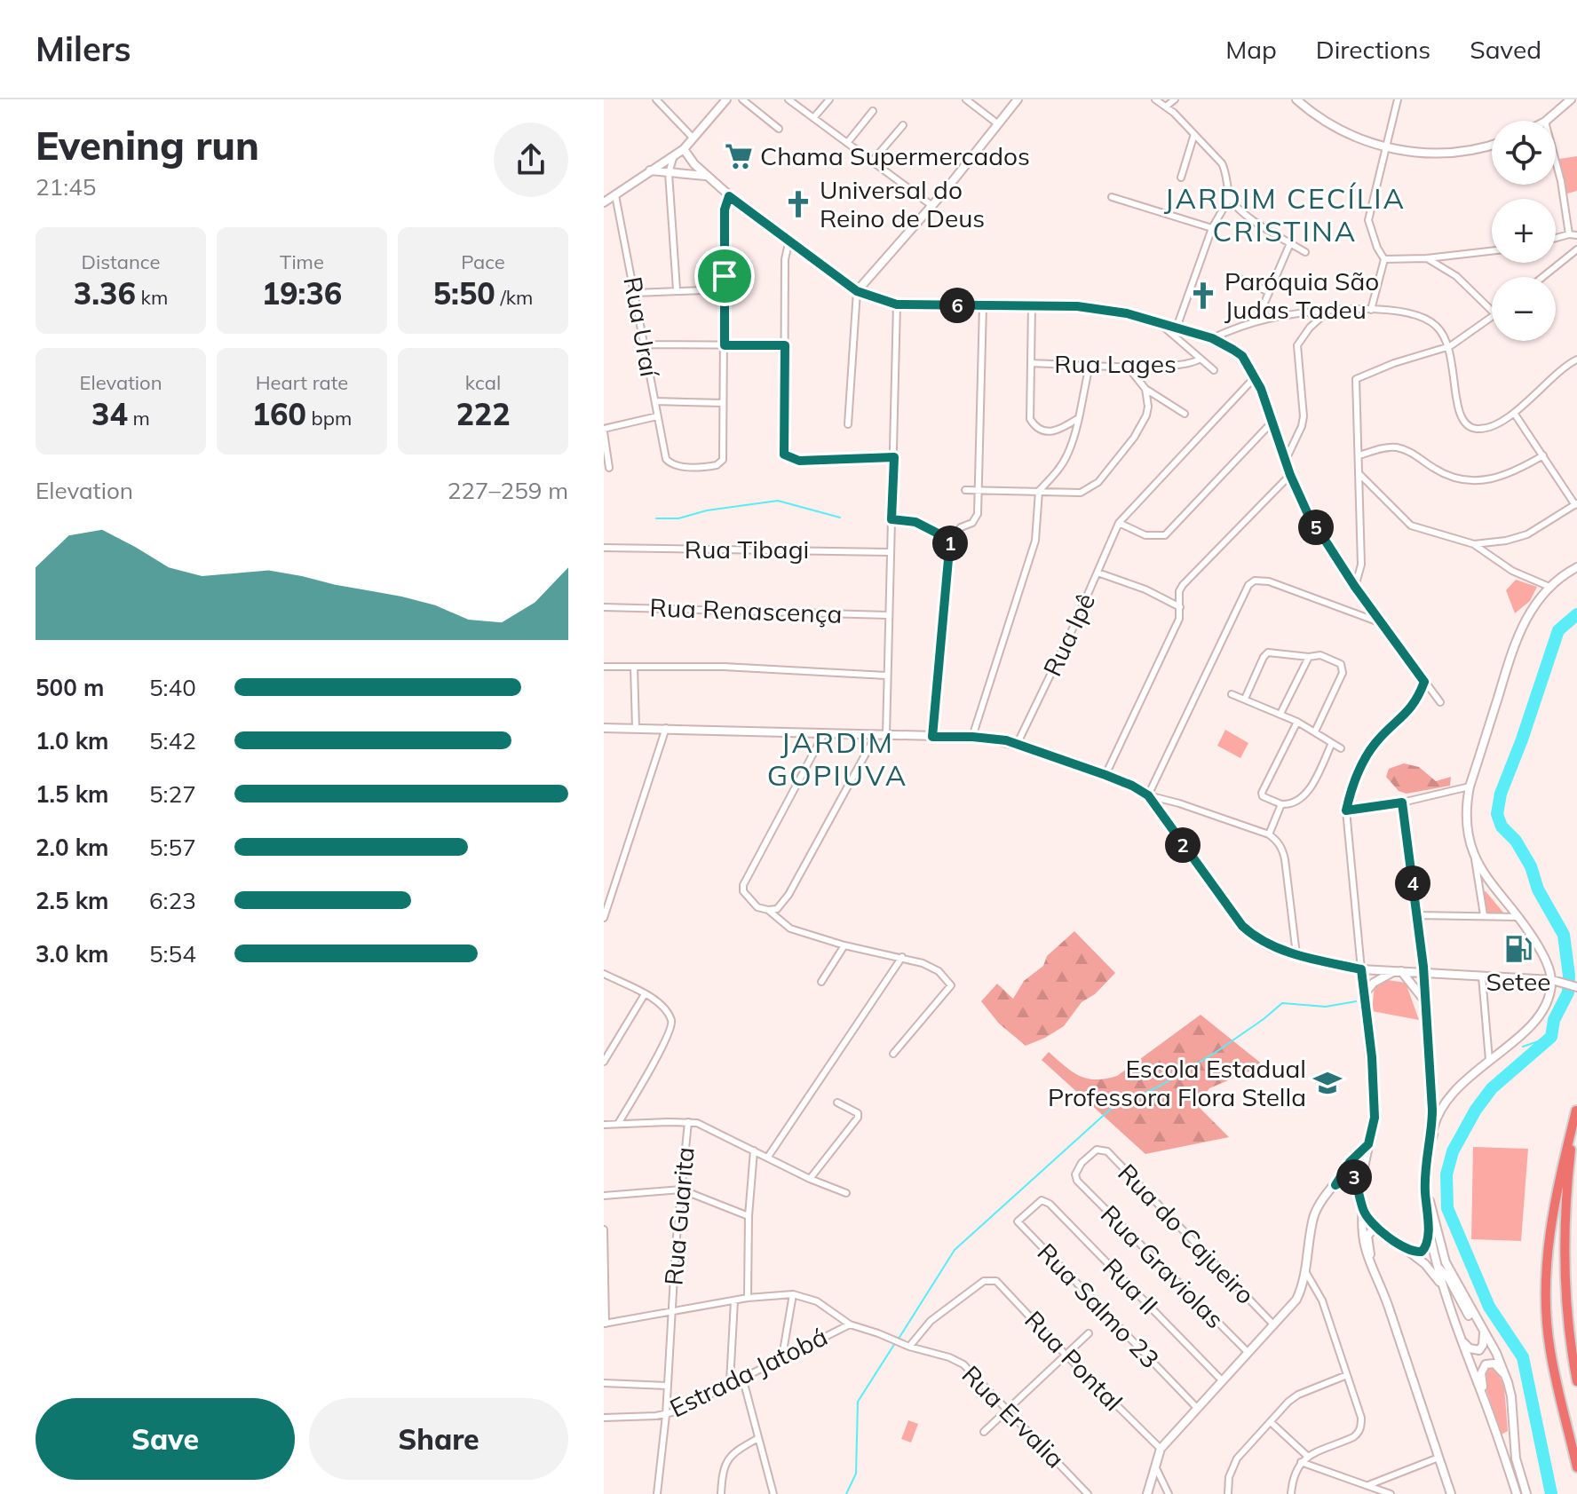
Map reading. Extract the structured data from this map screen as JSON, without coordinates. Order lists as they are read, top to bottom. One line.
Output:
{"streets":{"street":["Rua Uraí","Rua Lages","Rua Tibagi","Rua Renascença","Rua Ipê","Rua Guarita","Rua do Cajueiro","Rua Graviolas","Rua II","Rua Salmo 23","Rua Pontal","Estrada Jatobá","Rua Ervalia"]},"crossings":[["Rua Guarita","Estrada Jatobá"],["Rua do Cajueiro","Rua Graviolas"],["Rua II","Rua Salmo 23"],["Rua Pontal","Rua Ervalia"],["Estrada Jatobá","Rua Ervalia"]],"districts":["JARDIM CECÍLIA CRISTINA","JARDIM GOPIUVA"],"places":{"supermarket":["Chama Supermercados"],"church":["Universal do Reino de Deus","Paróquia São Judas Tadeu"],"fuel station":["Setee"],"school or university":["Escola Estadual Professora Flora Stella"]},"page":{"header":"Milers","nav":["Map","Directions","Saved"],"heading":["Evening run","21:45"],"map_buttons":["+","−"],"stats":[["Distance","3.36 km"],["Time","19:36"],["Pace","5:50 /km"],["Elevation","34 m"],["Heart rate","160 bpm"],["kcal","222"]],"pins":["6","5","1","2","4","3"],"chart":["Elevation","227–259 m"],"list":[{"name":"500 m","note":"5:40"},{"name":"1.0 km","note":"5:42"},{"name":"1.5 km","note":"5:27"},{"name":"2.0 km","note":"5:57"},{"name":"2.5 km","note":"6:23"},{"name":"3.0 km","note":"5:54"}],"buttons":["Save","Share"]}}
